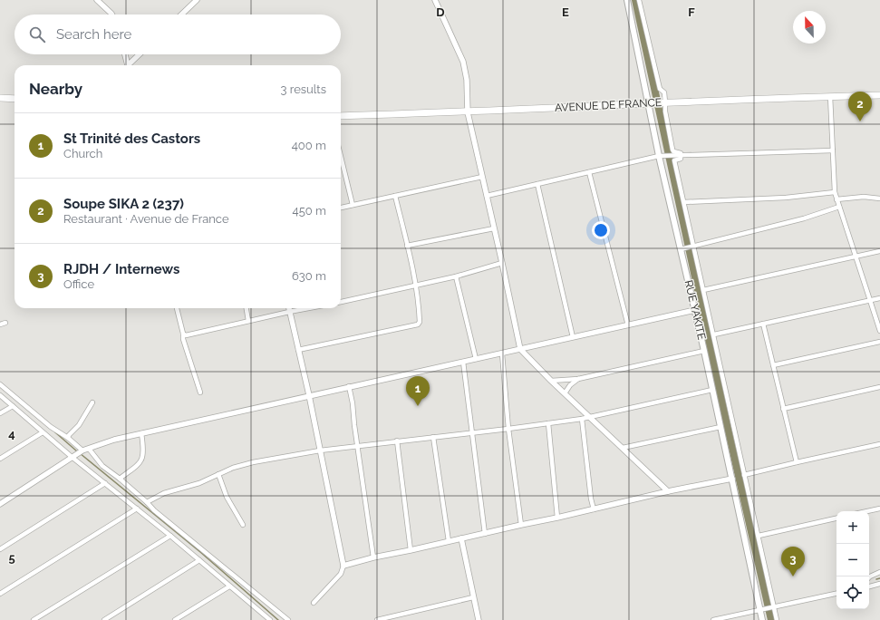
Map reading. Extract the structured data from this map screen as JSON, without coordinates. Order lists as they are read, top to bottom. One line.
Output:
{"streets":{"main road":["AVENUE DE FRANCE","RUE YAKITE"]},"crossings":[["AVENUE DE FRANCE","RUE YAKITE"]],"north":"top","page":{"search":"Search here","heading":["Nearby","3 results"],"pins":["2","1","3"],"list":[{"mark":"1","name":"St Trinité des Castors","note":"Church","value":"400 m"},{"mark":"2","name":"Soupe SIKA 2 (237)","note":"Restaurant · Avenue de France","value":"450 m"},{"mark":"3","name":"RJDH / Internews","note":"Office","value":"630 m"}],"map_buttons":["+","−"]},"grid":{"columns":["D","E","F"],"rows":["4","5"]}}
